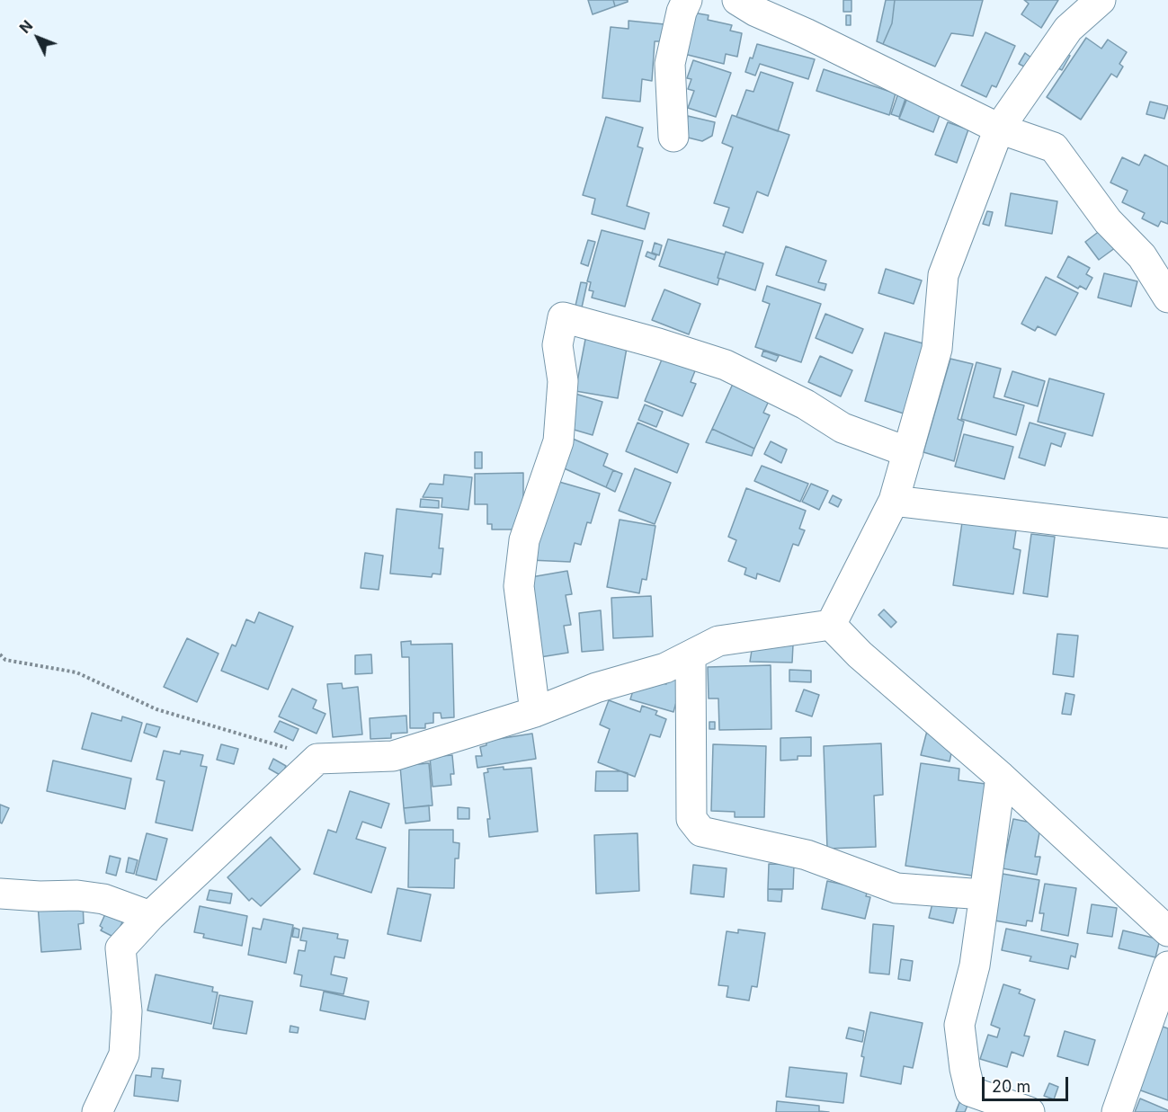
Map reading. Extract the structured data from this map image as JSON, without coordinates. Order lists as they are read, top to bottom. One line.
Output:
{"scale_bar":"20 m","north":"top left"}
